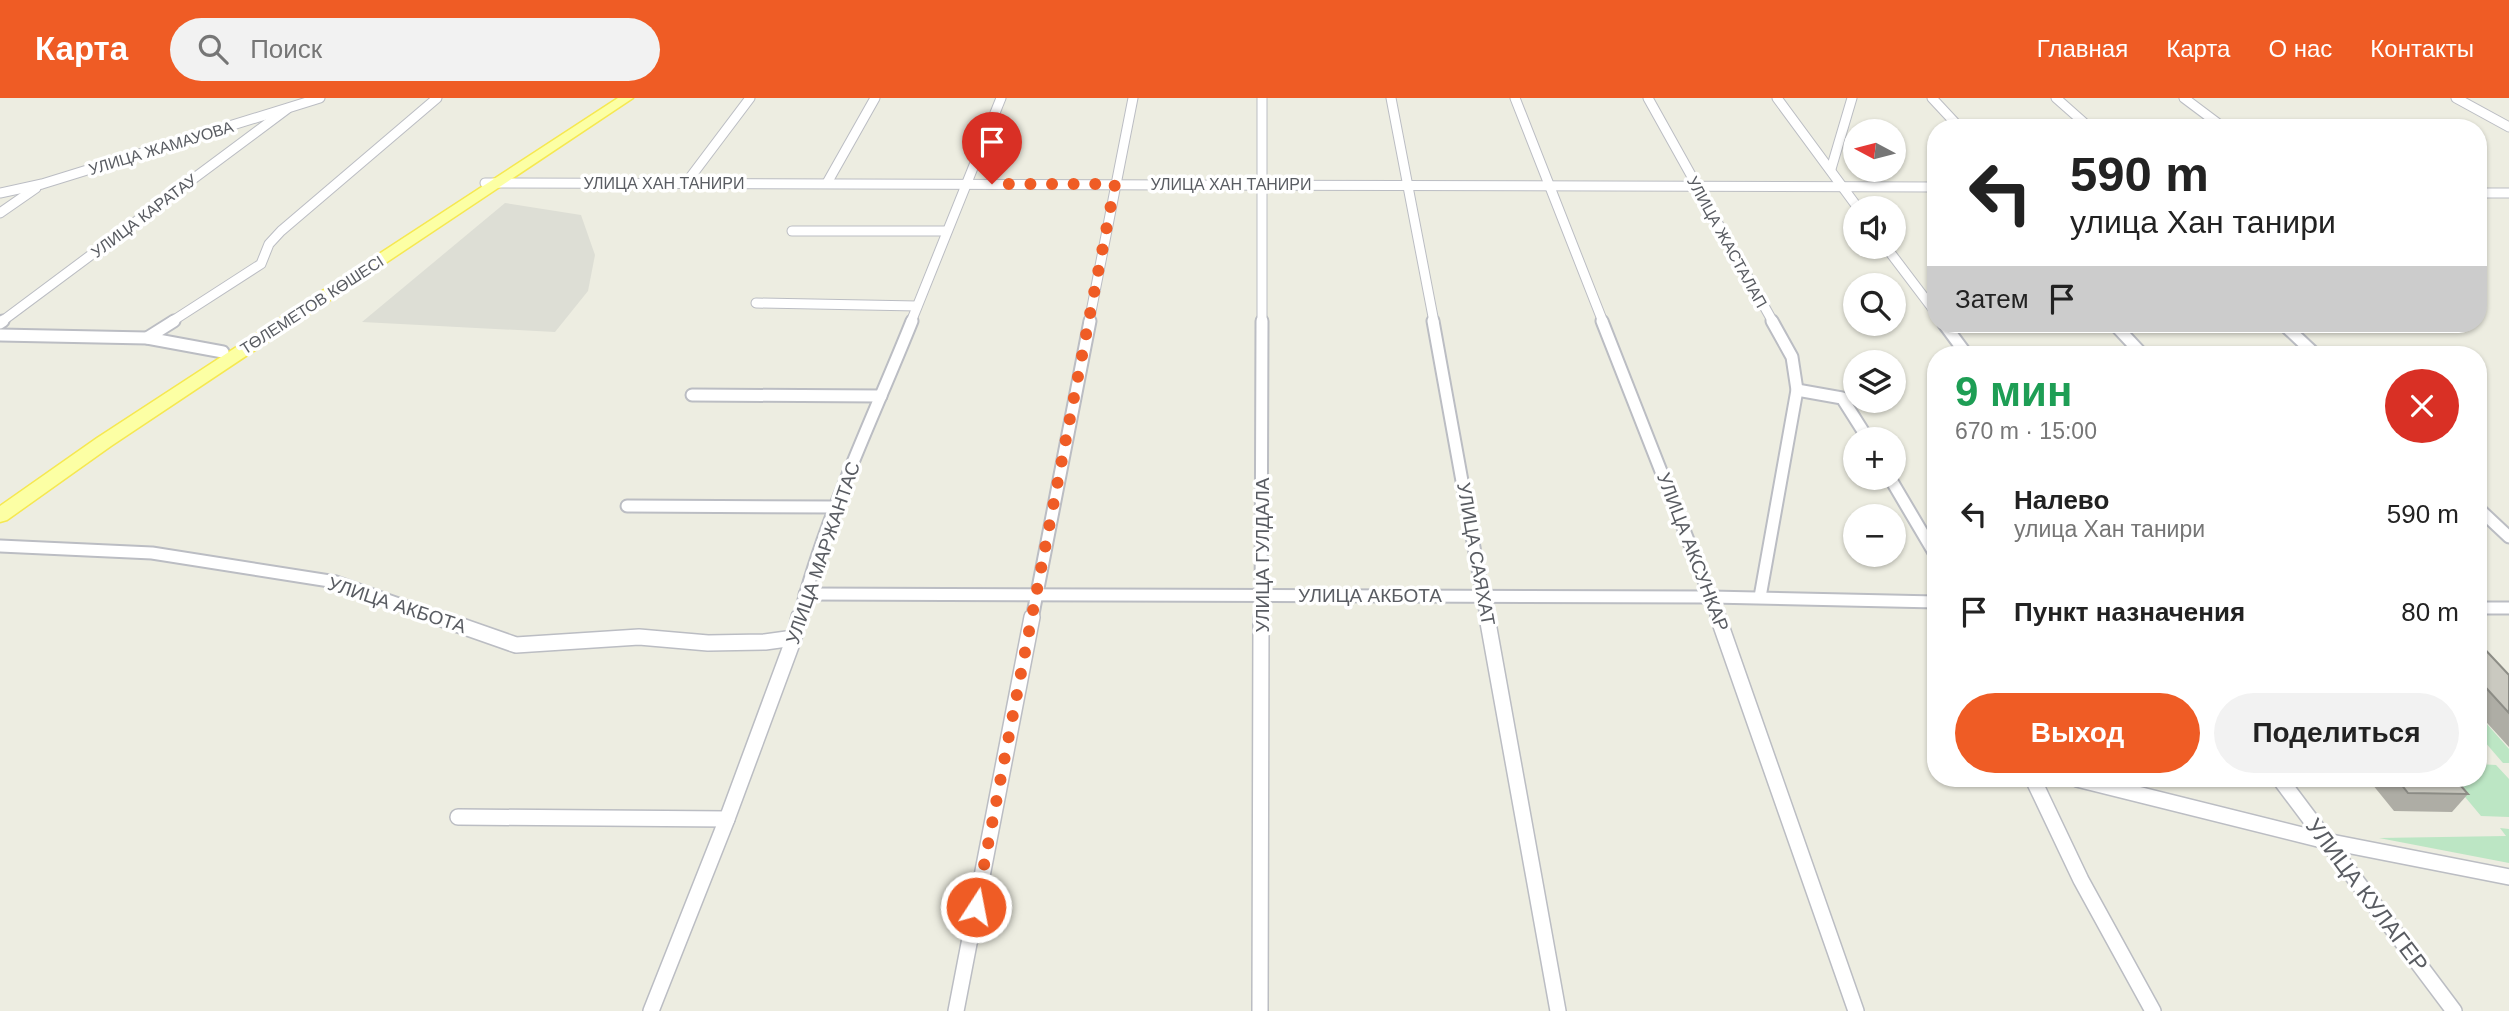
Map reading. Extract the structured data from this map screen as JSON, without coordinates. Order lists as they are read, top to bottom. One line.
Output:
{"streets":{"main road":["ТӨЛЕМЕТОВ КӨШЕСІ"],"street":["УЛИЦА ЖАМАУОВА","УЛИЦА ХАН ТАНИРИ","УЛИЦА КАРАТАУ","УЛИЦА ЖАСТАЛАП","УЛИЦА АКСУНКАР","УЛИЦА МАРЖАНТАС","УЛИЦА САЯХАТ","УЛИЦА ГУЛДАЛА","УЛИЦА АКБОТА","УЛИЦА КУЛАГЕР"]},"crossings":[["УЛИЦА ЖАМАУОВА","УЛИЦА КАРАТАУ"],["УЛИЦА ХАН ТАНИРИ","УЛИЦА ЖАСТАЛАП"],["УЛИЦА ХАН ТАНИРИ","ТӨЛЕМЕТОВ КӨШЕСІ"],["УЛИЦА ХАН ТАНИРИ","УЛИЦА АКСУНКАР"],["УЛИЦА ХАН ТАНИРИ","УЛИЦА МАРЖАНТАС"],["УЛИЦА ХАН ТАНИРИ","УЛИЦА САЯХАТ"],["УЛИЦА ХАН ТАНИРИ","УЛИЦА ГУЛДАЛА"],["УЛИЦА ЖАСТАЛАП","УЛИЦА АКБОТА"],["УЛИЦА АКСУНКАР","УЛИЦА АКБОТА"],["УЛИЦА МАРЖАНТАС","УЛИЦА АКБОТА"],["УЛИЦА САЯХАТ","УЛИЦА АКБОТА"],["УЛИЦА ГУЛДАЛА","УЛИЦА АКБОТА"]],"north":"left","page":{"header":"Карта","search":"Поиск","nav":["Главная","Карта","О нас","Контакты"],"map_buttons":["+","−"],"turn":["590 m","улица Хан танири"],"then":"Затем","heading":["9 мин","670 m · 15:00"],"list":[{"name":"Налево","note":"улица Хан танири","value":"590 m"},{"name":"Пункт назначения","value":"80 m"}],"buttons":["Выход","Поделиться"]}}
